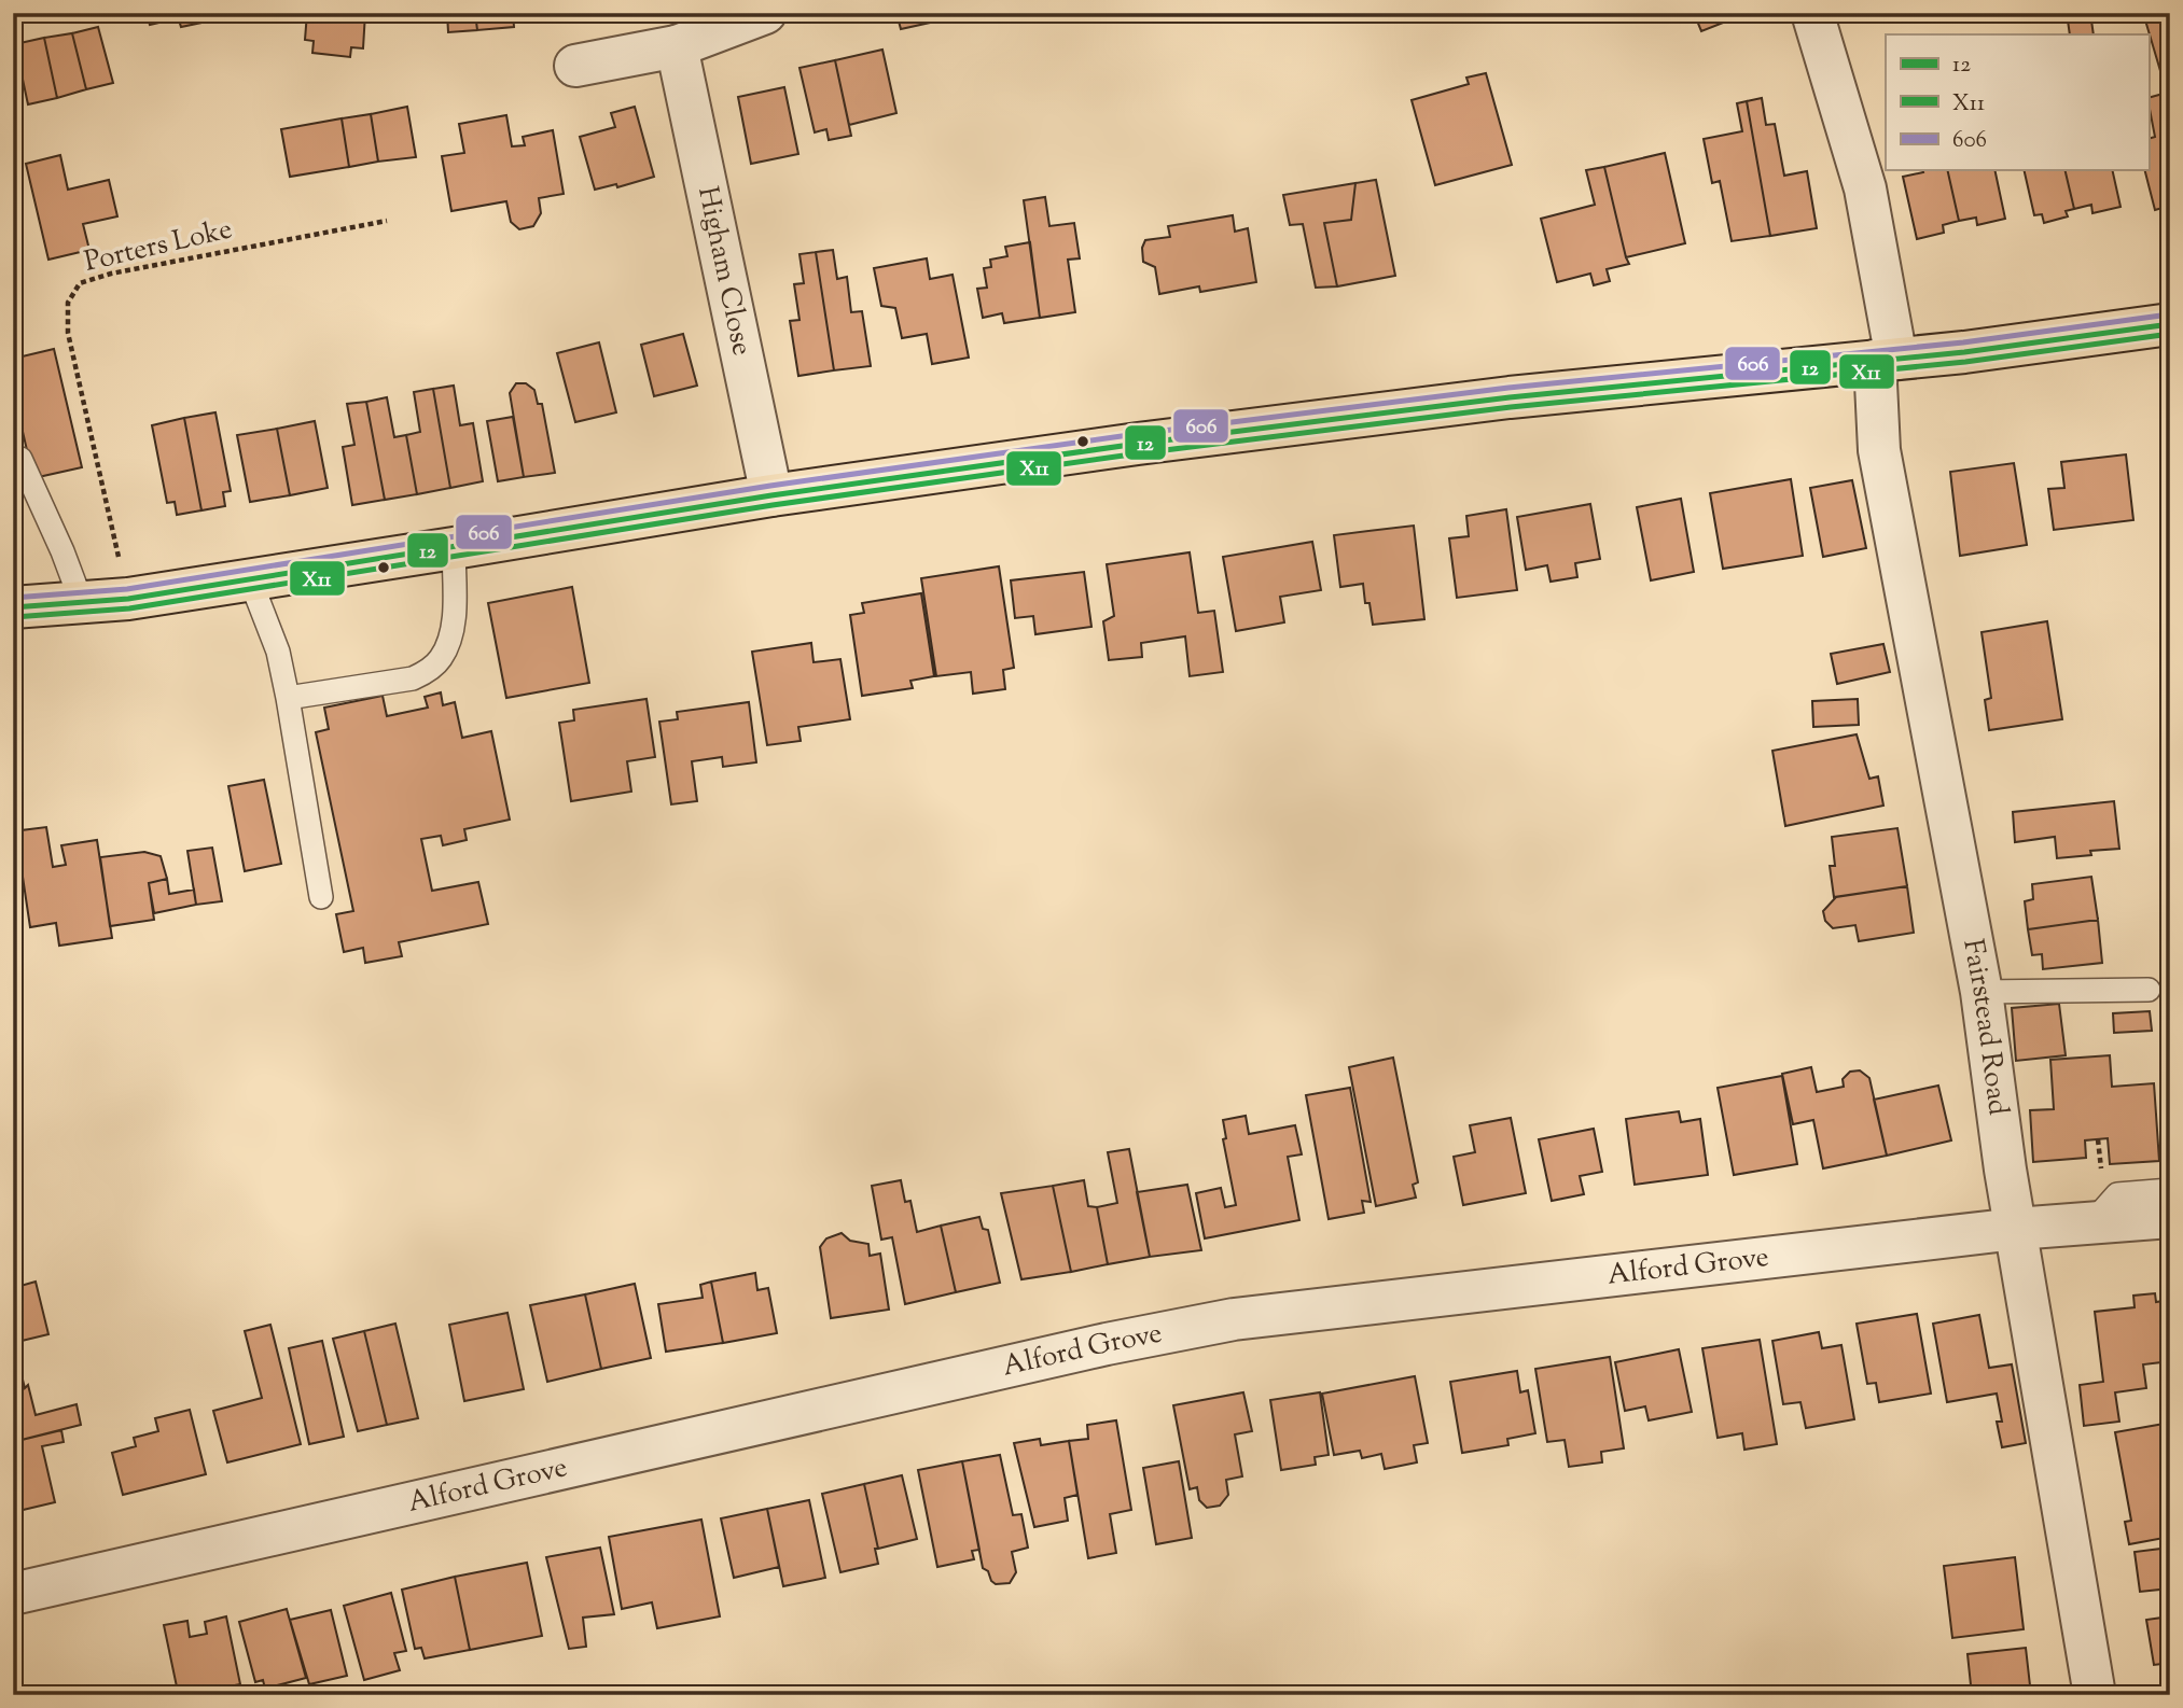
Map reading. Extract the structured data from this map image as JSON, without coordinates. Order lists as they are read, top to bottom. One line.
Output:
{"streets":{"street":["Higham Close","Fairstead Road","Alford Grove"],"path":["Porters Loke"]},"crossings":[["Fairstead Road","Alford Grove"]],"lines":["transit line 606","transit line 12","transit line X11"],"legend":["12","X11","606"]}
